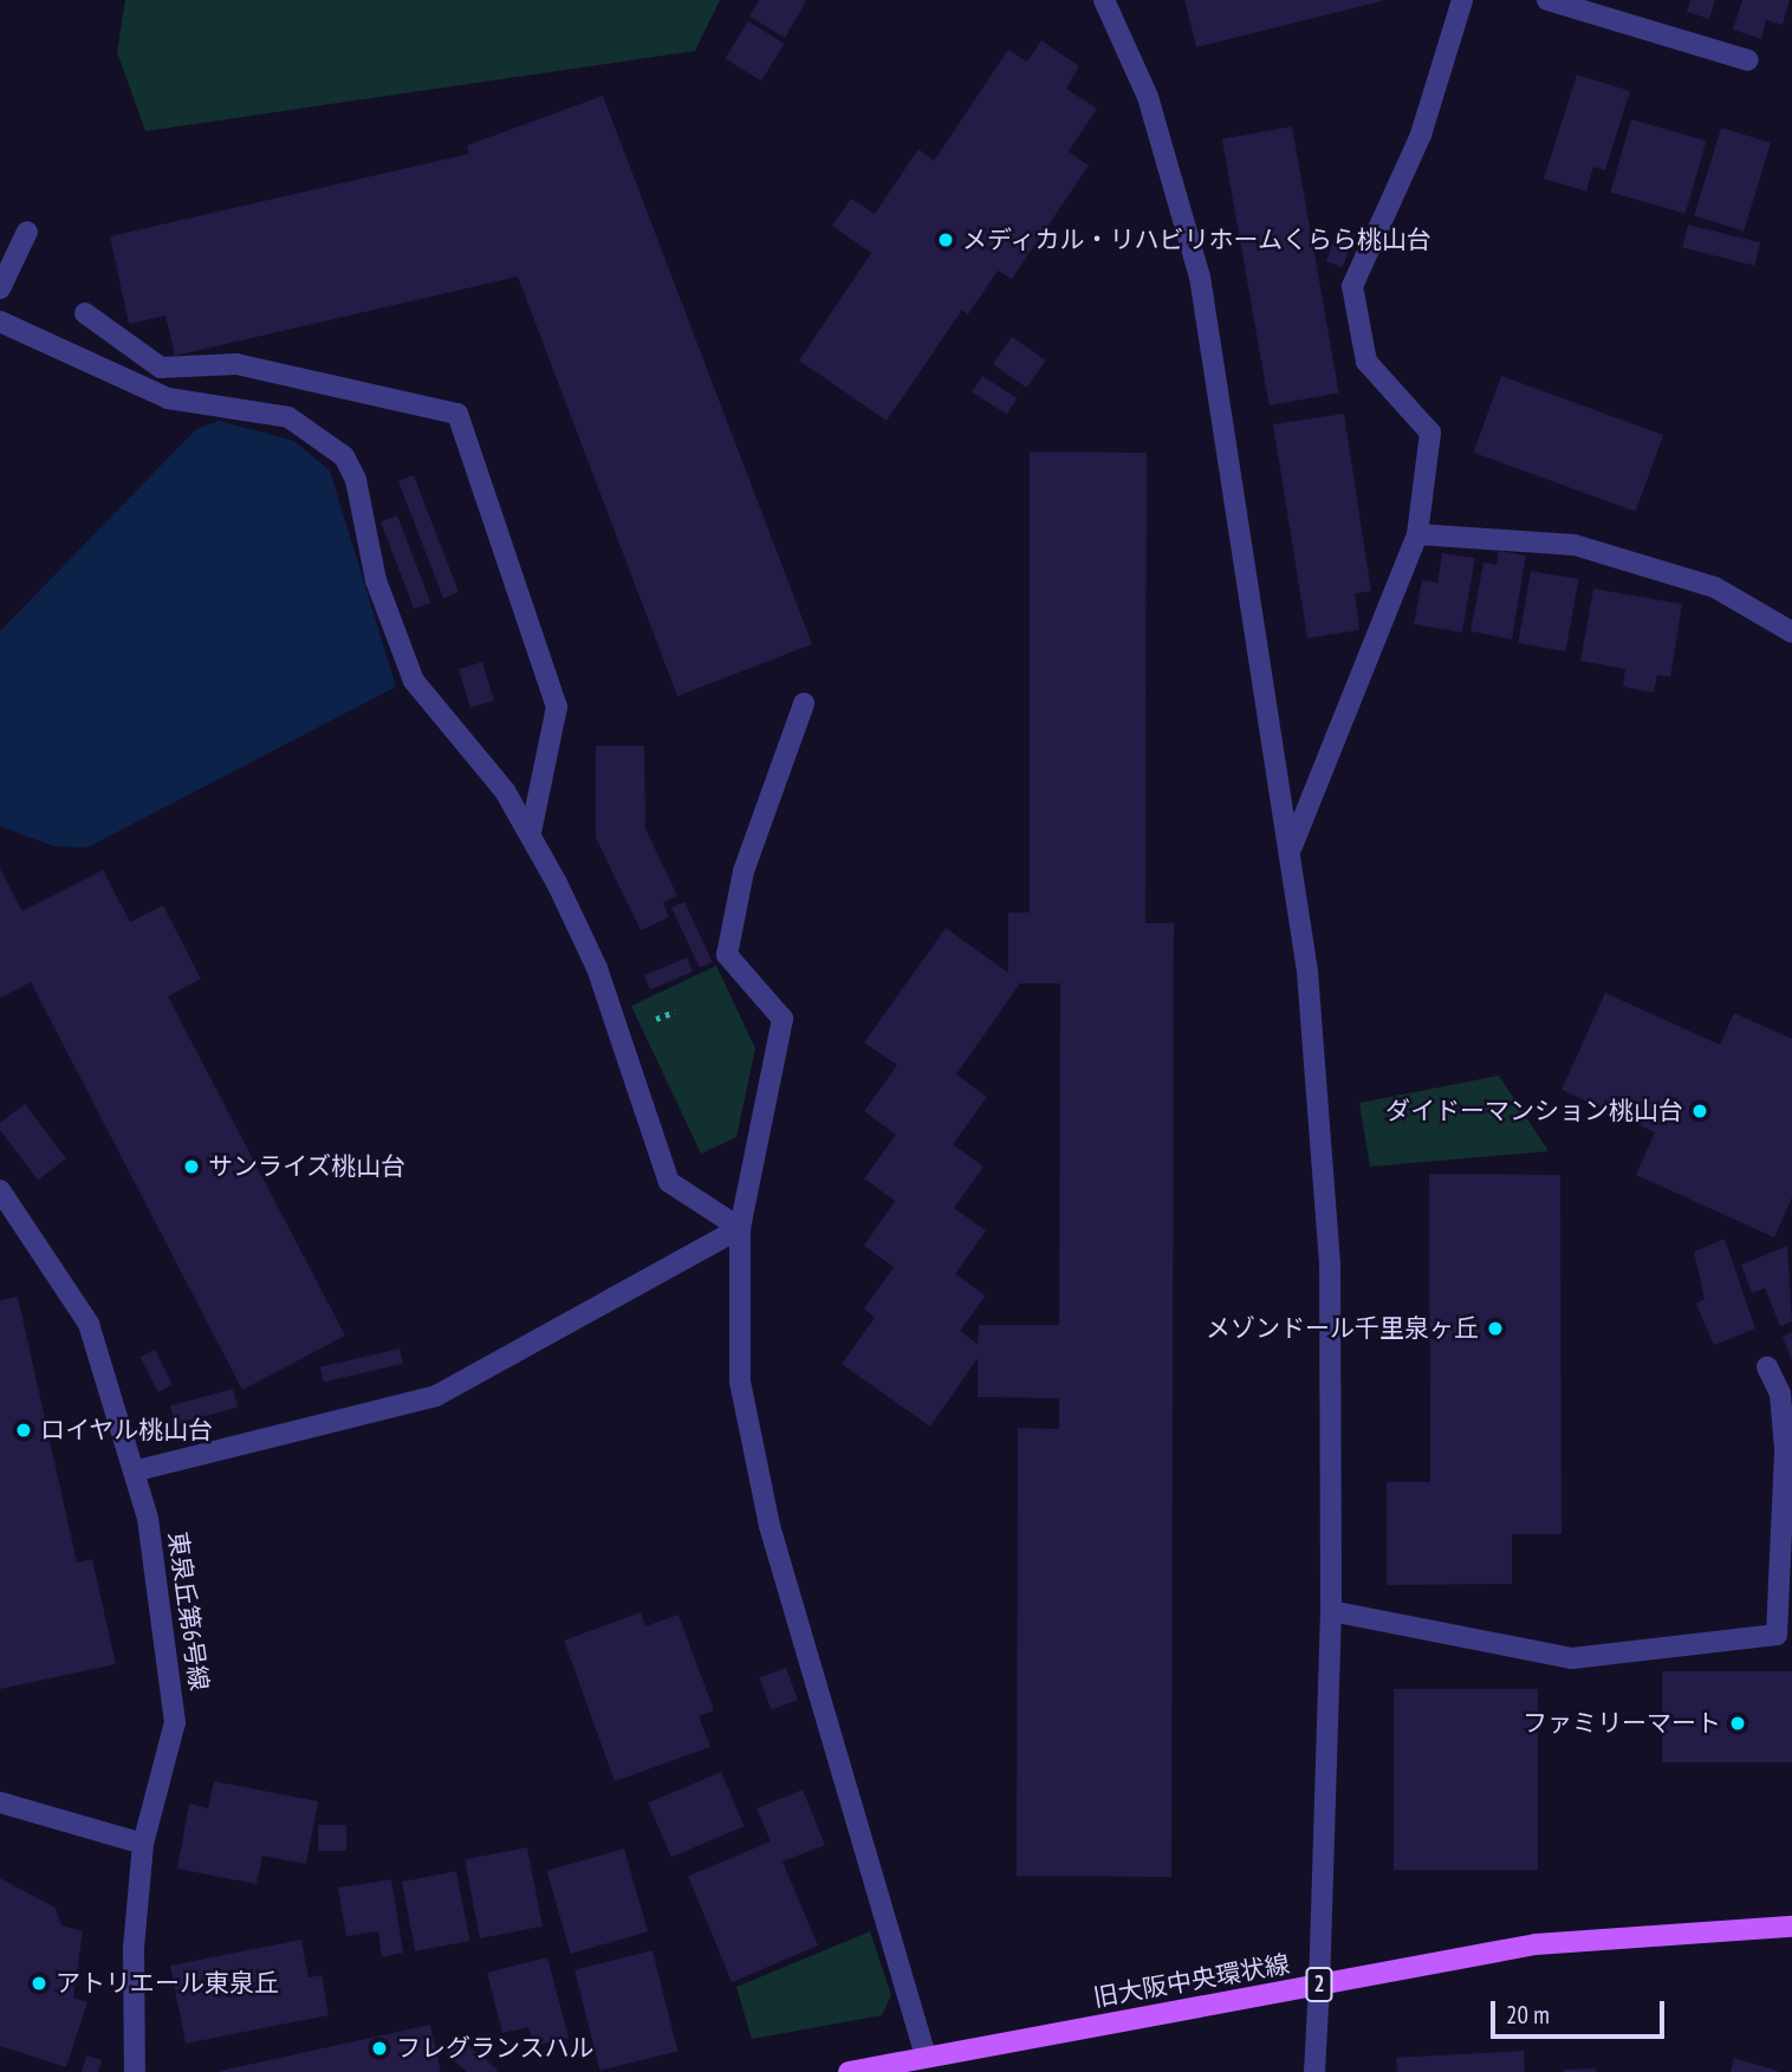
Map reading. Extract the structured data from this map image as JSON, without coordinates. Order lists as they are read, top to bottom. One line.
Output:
{"streets":{"main road":["旧大阪中央環状線","2"],"street":["東泉丘第6号線"]},"places":["メディカル・リハビリホームくらら桃山台","ダイドーマンション桃山台","サンライズ桃山台","メゾンドール千里泉ヶ丘","ロイヤル桃山台","ファミリーマート","アトリエール東泉丘","フレグランスハル"],"scale_bar":"20 m"}
